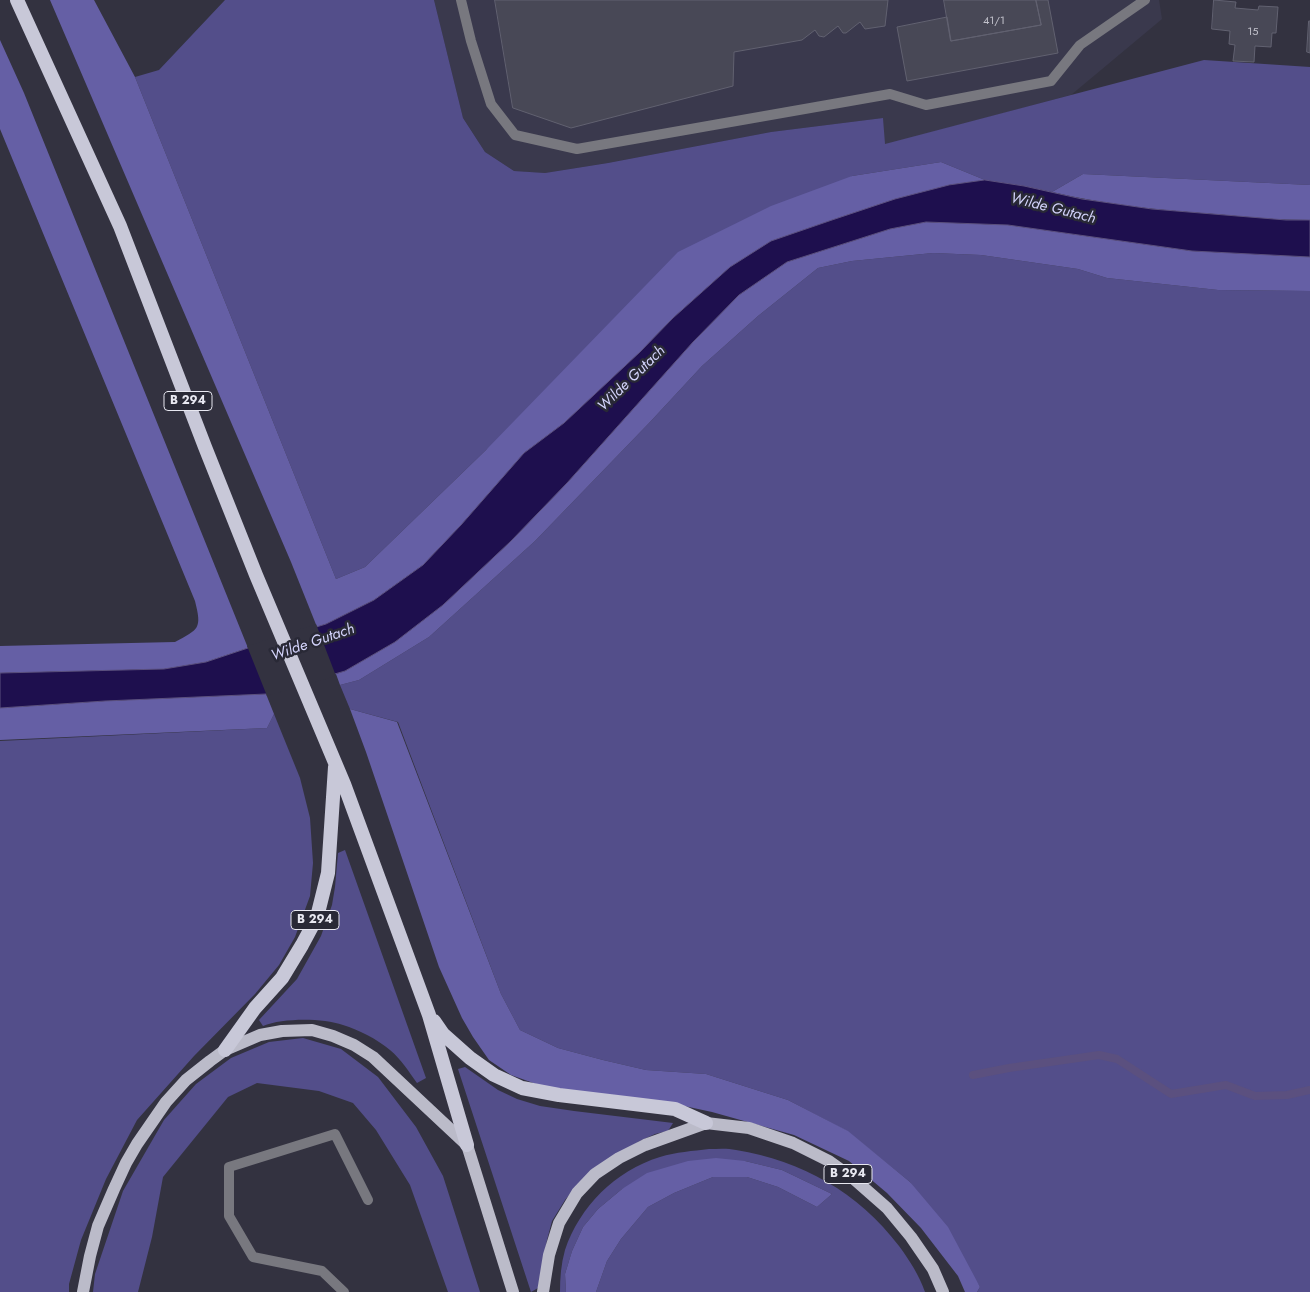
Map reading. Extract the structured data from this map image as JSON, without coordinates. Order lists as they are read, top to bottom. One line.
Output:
{"streets":{"highway":["B 294"]},"water":["Wilde Gutach"],"house_numbers":["41/1","15"]}
